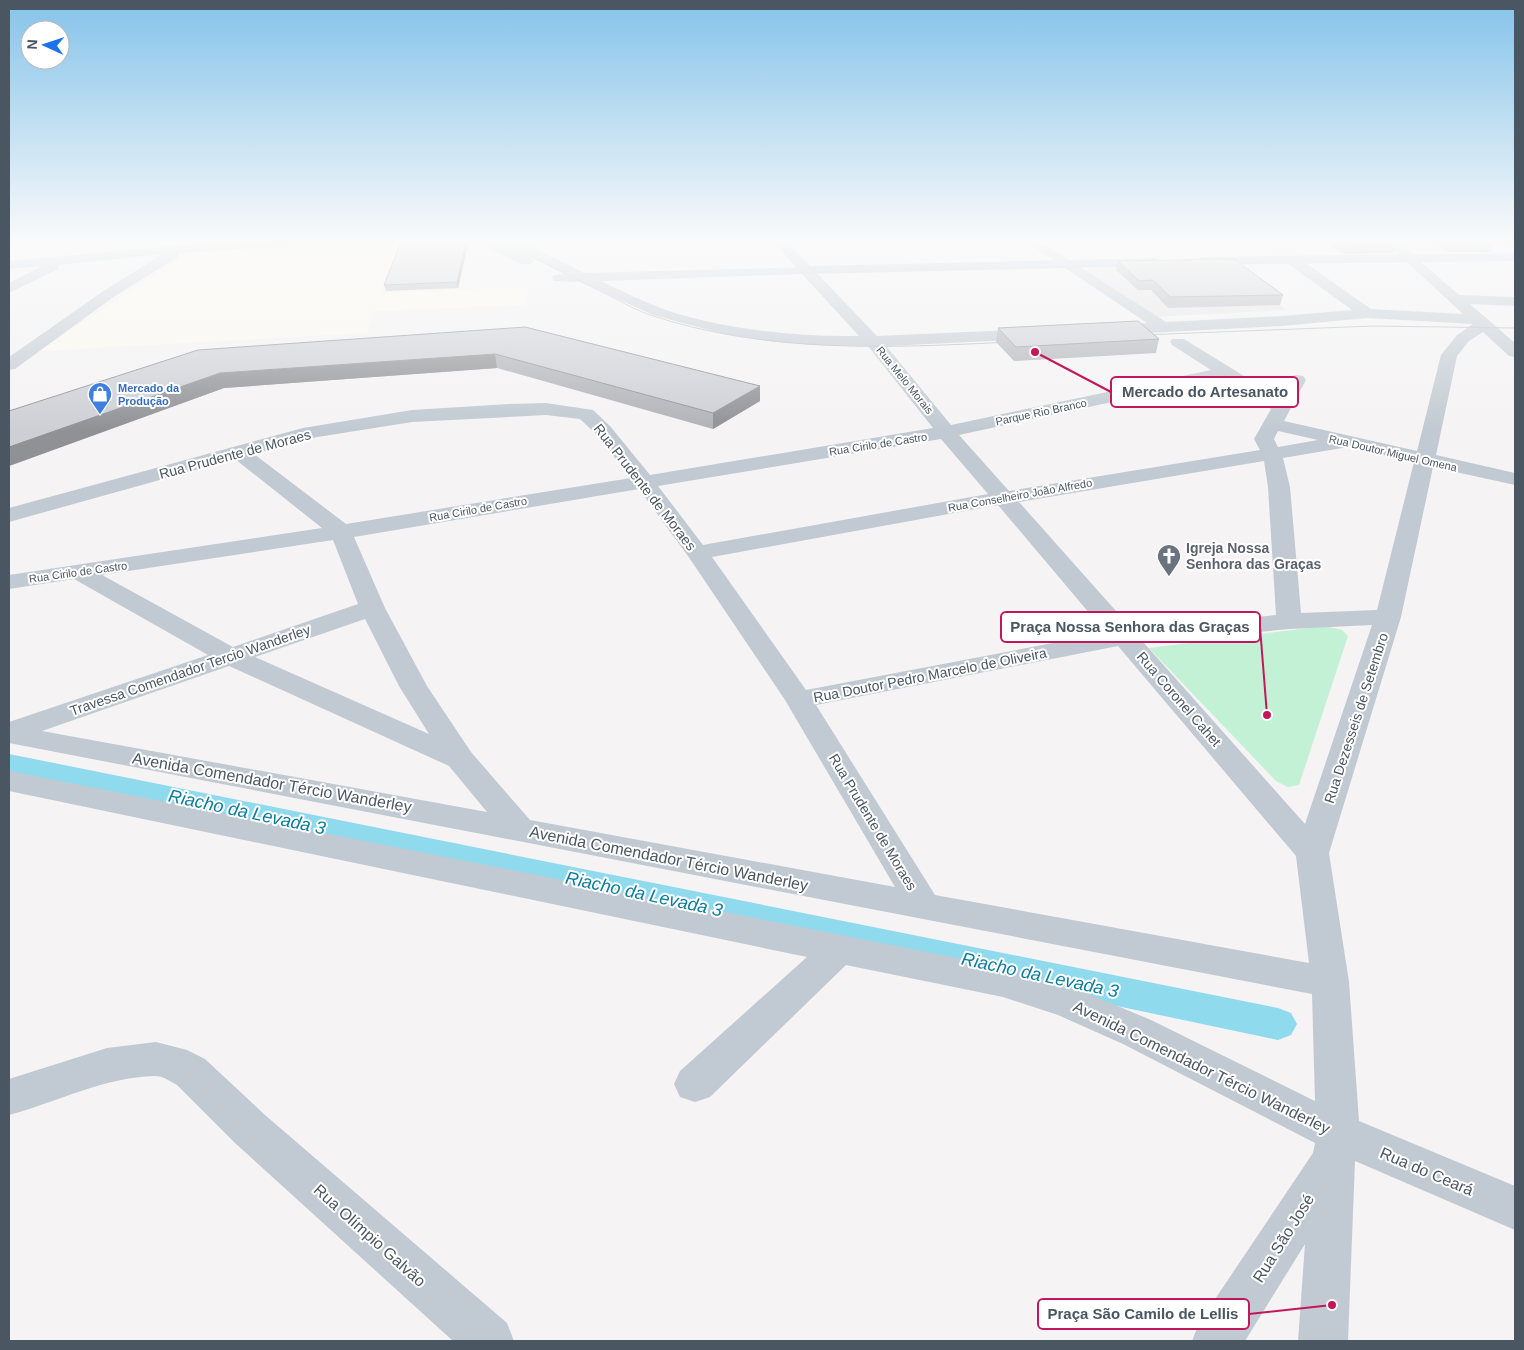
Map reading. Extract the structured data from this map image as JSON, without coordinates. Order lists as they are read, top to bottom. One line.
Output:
{"streets":{"street":["Rua Melo Morais","Parque Rio Branco","Rua Cirilo de Castro","Rua Doutor Miguel Omena","Rua Prudente de Moraes","Rua Conselheiro João Alfredo","Travessa Comendador Tercio Wanderley","Rua Doutor Pedro Marcelo de Oliveira","Rua Coronel Cahet","Rua Dezesseis de Setembro","Avenida Comendador Tércio Wanderley","Rua do Ceará","Rua Olímpio Galvão","Rua São José"]},"crossings":[["Rua Melo Morais","Parque Rio Branco"],["Rua Melo Morais","Rua Cirilo de Castro"],["Rua Melo Morais","Rua Coronel Cahet"],["Parque Rio Branco","Rua Cirilo de Castro"],["Parque Rio Branco","Rua Doutor Miguel Omena"],["Parque Rio Branco","Rua Coronel Cahet"],["Rua Cirilo de Castro","Rua Prudente de Moraes"],["Rua Cirilo de Castro","Rua Coronel Cahet"],["Rua Doutor Miguel Omena","Rua Conselheiro João Alfredo"],["Rua Doutor Miguel Omena","Rua Dezesseis de Setembro"],["Rua Prudente de Moraes","Rua Conselheiro João Alfredo"],["Rua Prudente de Moraes","Rua Doutor Pedro Marcelo de Oliveira"],["Rua Prudente de Moraes","Avenida Comendador Tércio Wanderley"],["Rua Conselheiro João Alfredo","Rua Coronel Cahet"],["Travessa Comendador Tercio Wanderley","Avenida Comendador Tércio Wanderley"],["Rua Doutor Pedro Marcelo de Oliveira","Rua Coronel Cahet"],["Rua Doutor Pedro Marcelo de Oliveira","Rua Dezesseis de Setembro"],["Rua Coronel Cahet","Rua Dezesseis de Setembro"],["Rua Dezesseis de Setembro","Avenida Comendador Tércio Wanderley"],["Rua Dezesseis de Setembro","Rua do Ceará"],["Rua Dezesseis de Setembro","Rua São José"],["Avenida Comendador Tércio Wanderley","Rua do Ceará"],["Avenida Comendador Tércio Wanderley","Rua São José"],["Rua do Ceará","Rua São José"]],"water":["Riacho da Levada 3"],"places":{"other":["Mercado do Artesanato","Praça Nossa Senhora das Graças","Praça São Camilo de Lellis"],"shop":["Mercado da Produção"],"church":["Igreja Nossa Senhora das Graças"]},"north":"left"}
